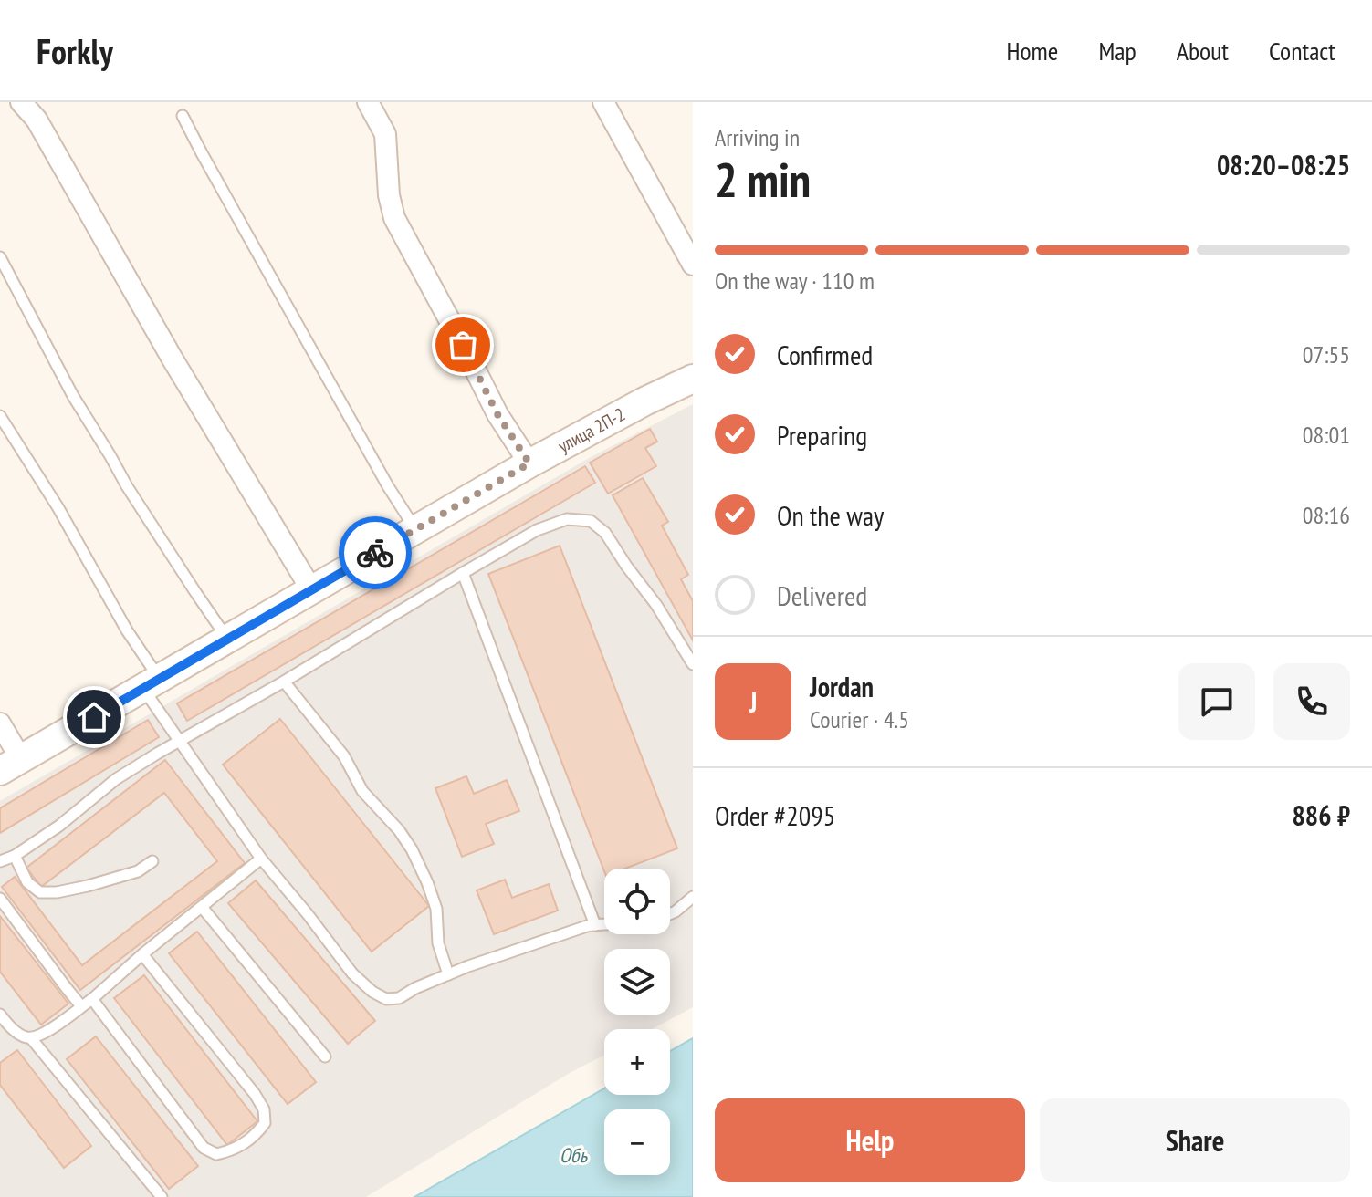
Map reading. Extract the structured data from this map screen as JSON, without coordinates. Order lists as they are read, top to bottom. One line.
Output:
{"streets":{"main road":["улица 2П-2"]},"water":["Обь"],"page":{"header":"Forkly","nav":["Home","Map","About","Contact"],"heading":["2 min","Arriving in","08:20–08:25"],"panel":["Jordan","Courier · 4.5","Order #2095","886 ₽"],"bar":"On the way · 110 m","list":[["Confirmed","07:55"],["Preparing","08:01"],["On the way","08:16"],"Delivered"],"round":"J","map_buttons":["+","−"],"buttons":["Help","Share"]}}
